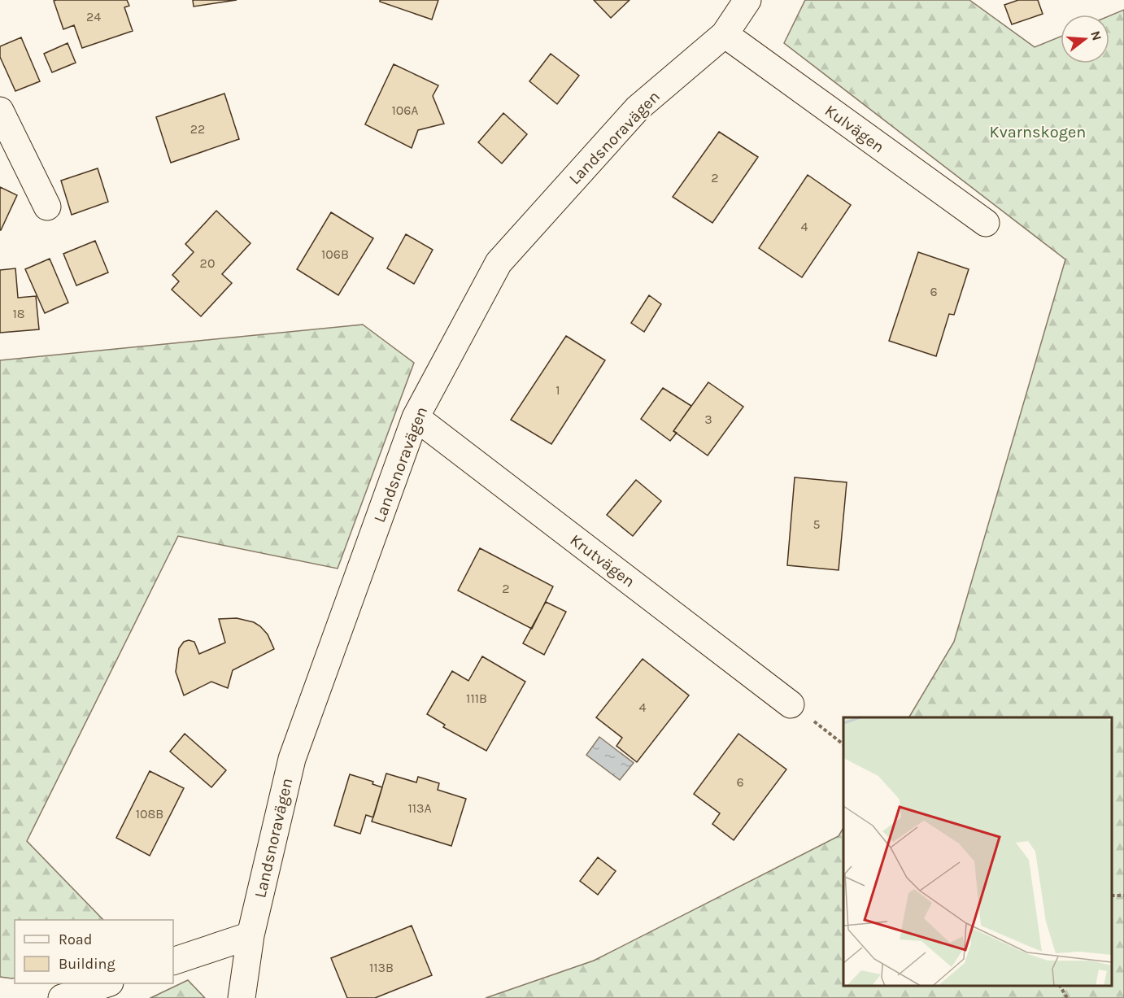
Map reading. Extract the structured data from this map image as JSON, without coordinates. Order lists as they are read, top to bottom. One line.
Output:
{"streets":{"street":["Kulvägen","Landsnoravägen","Krutvägen"]},"crossings":[["Kulvägen","Landsnoravägen"],["Landsnoravägen","Krutvägen"]],"parks":["Kvarnskogen"],"house_numbers":["24","106A","22","2","4","106B","20","6","18","1","3","5","2","111B","4","6","113A","108B","113B"],"legend":["Road","Building"],"north":"right"}
